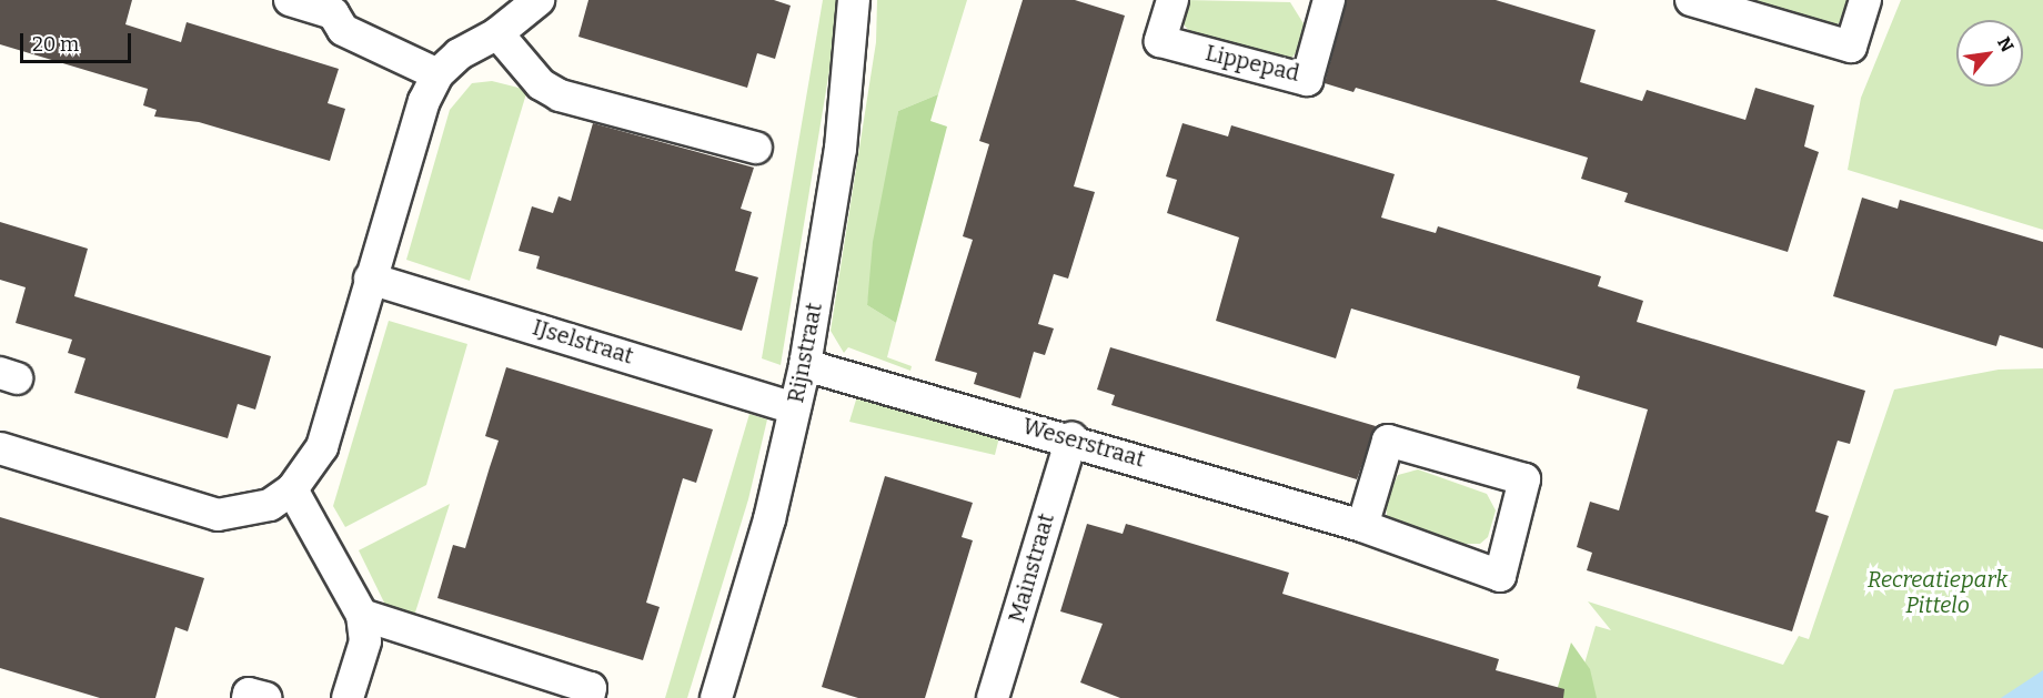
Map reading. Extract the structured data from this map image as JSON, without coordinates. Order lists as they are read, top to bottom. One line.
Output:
{"streets":{"street":["Lippepad","IJselstraat","Rijnstraat","Weserstraat","Mainstraat"]},"crossings":[["IJselstraat","Rijnstraat"],["Rijnstraat","Weserstraat"],["Weserstraat","Mainstraat"]],"parks":["Recreatiepark Pittelo"],"scale_bar":"20 m","north":"top right"}
